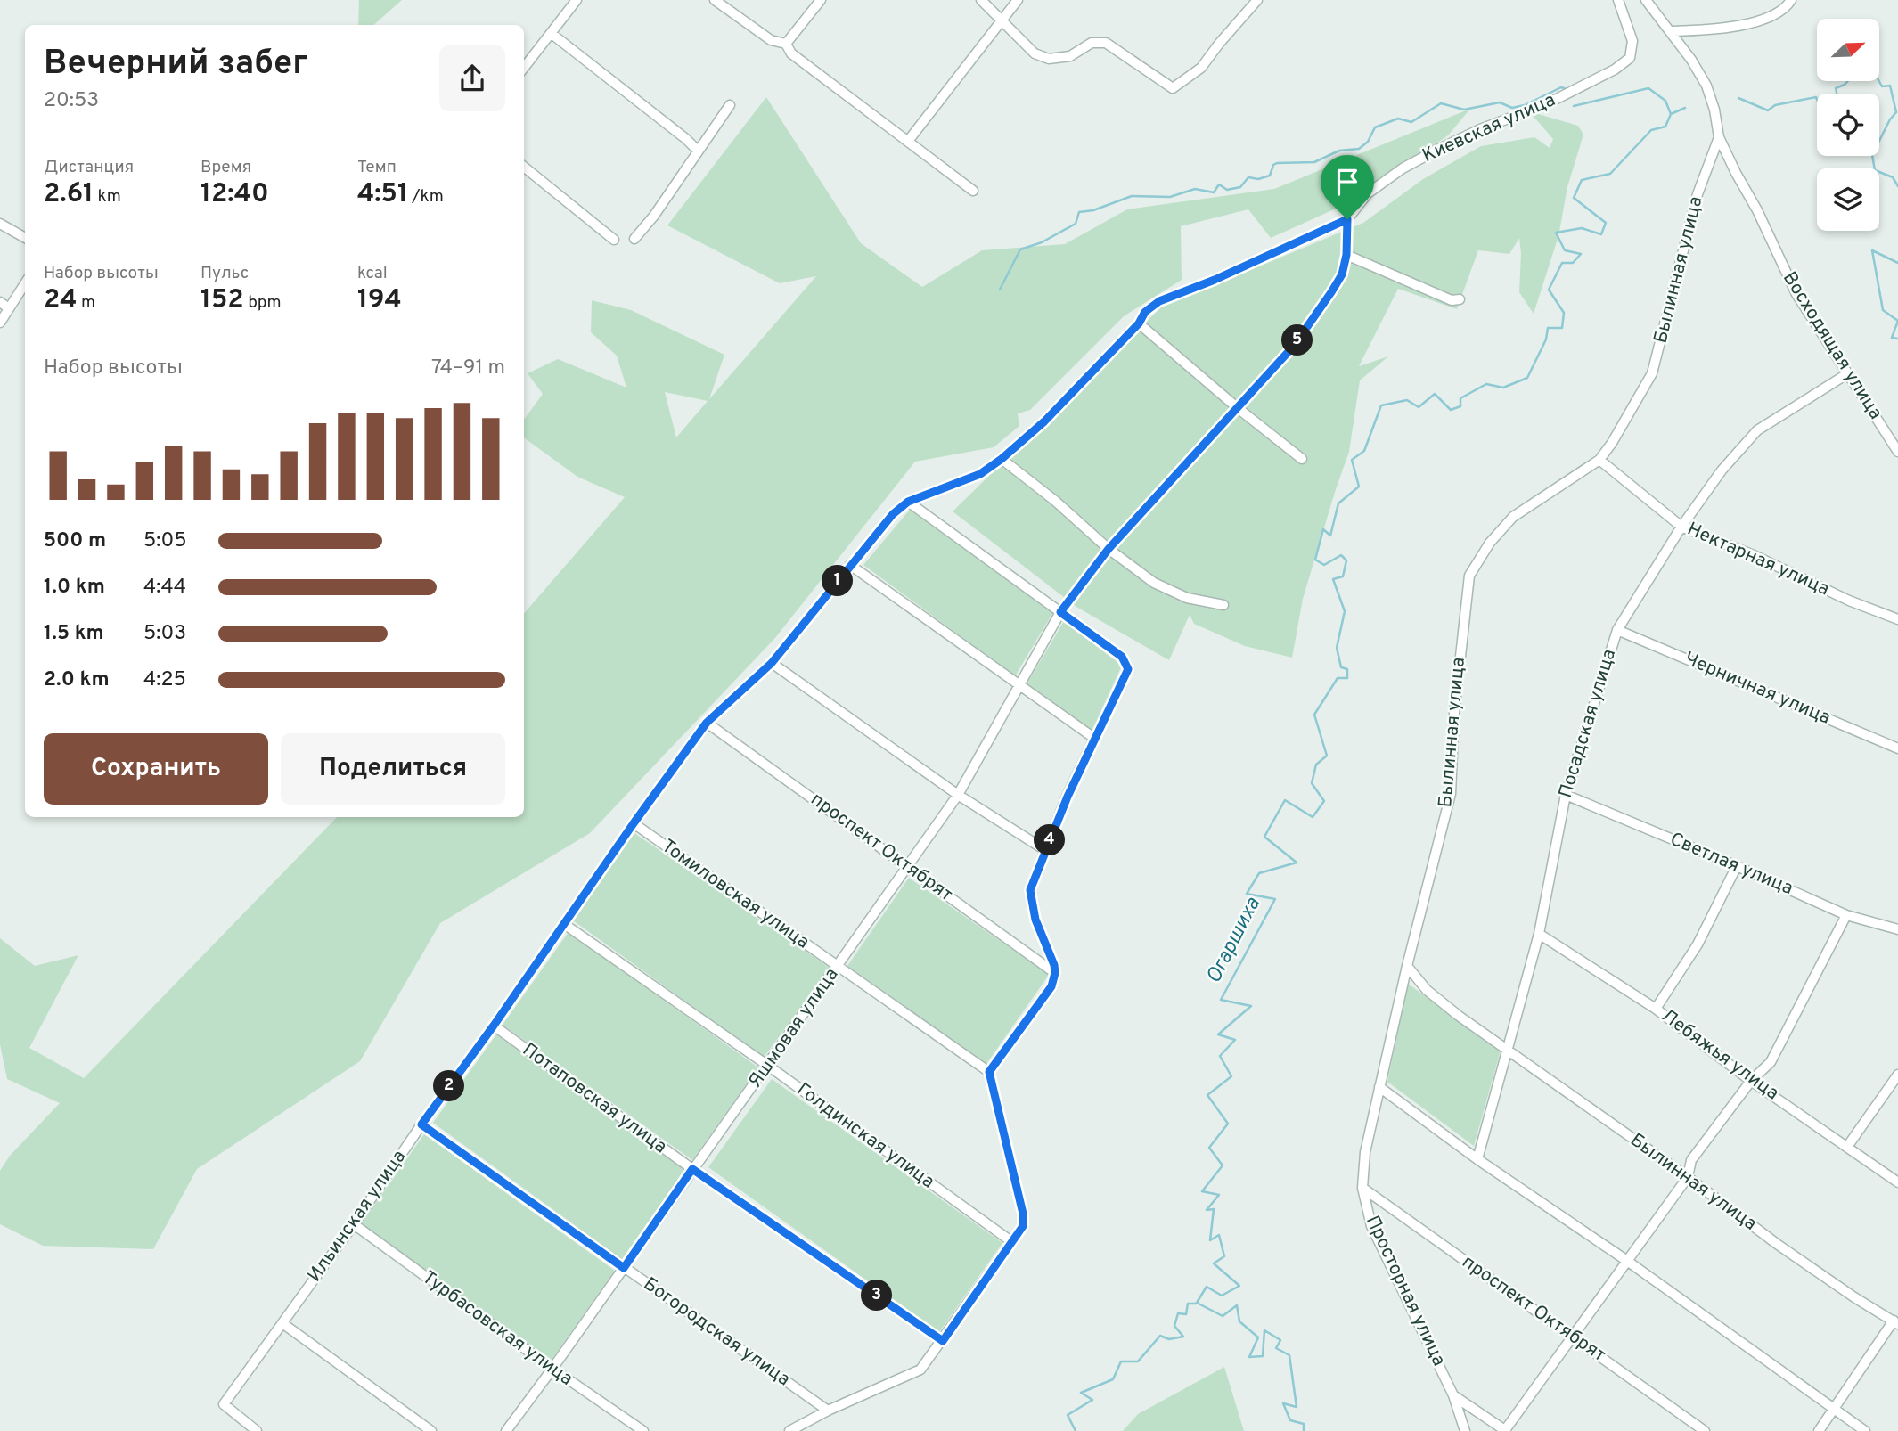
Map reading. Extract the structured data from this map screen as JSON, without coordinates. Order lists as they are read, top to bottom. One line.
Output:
{"streets":{"street":["Киевская улица","Былинная улица","Восходящая улица","Нектарная улица","Черничная улица","Посадская улица","проспект Октябрят","Светлая улица","Томиловская улица","Яшмовая улица","Лебяжья улица","Потаповская улица","Голдинская улица","Ильинская улица","Просторная улица","Турбасовская улица","Богородская улица"]},"crossings":[["Былинная улица","Восходящая улица"],["Былинная улица","Нектарная улица"],["Былинная улица","Посадская улица"],["Былинная улица","Просторная улица"],["Восходящая улица","Посадская улица"],["Нектарная улица","Посадская улица"],["Черничная улица","Посадская улица"],["Посадская улица","Светлая улица"],["Посадская улица","Лебяжья улица"],["проспект Октябрят","Яшмовая улица"],["проспект Октябрят","Ильинская улица"],["проспект Октябрят","Просторная улица"],["Томиловская улица","Яшмовая улица"],["Томиловская улица","Ильинская улица"],["Яшмовая улица","Потаповская улица"],["Яшмовая улица","Голдинская улица"],["Яшмовая улица","Турбасовская улица"],["Яшмовая улица","Богородская улица"],["Потаповская улица","Ильинская улица"],["Голдинская улица","Ильинская улица"],["Ильинская улица","Турбасовская улица"],["Ильинская улица","Богородская улица"]],"water":["Огаршиха"],"north":"top right","page":{"heading":["Вечерний забег","20:53"],"stats":[["Дистанция","2.61 km"],["Время","12:40"],["Темп","4:51 /km"],["Набор высоты","24 m"],["Пульс","152 bpm"],["kcal","194"]],"pins":["5","1","4","2","3"],"chart":["Набор высоты","74–91 m"],"list":[{"name":"500 m","note":"5:05"},{"name":"1.0 km","note":"4:44"},{"name":"1.5 km","note":"5:03"},{"name":"2.0 km","note":"4:25"}],"buttons":["Сохранить","Поделиться"]}}
